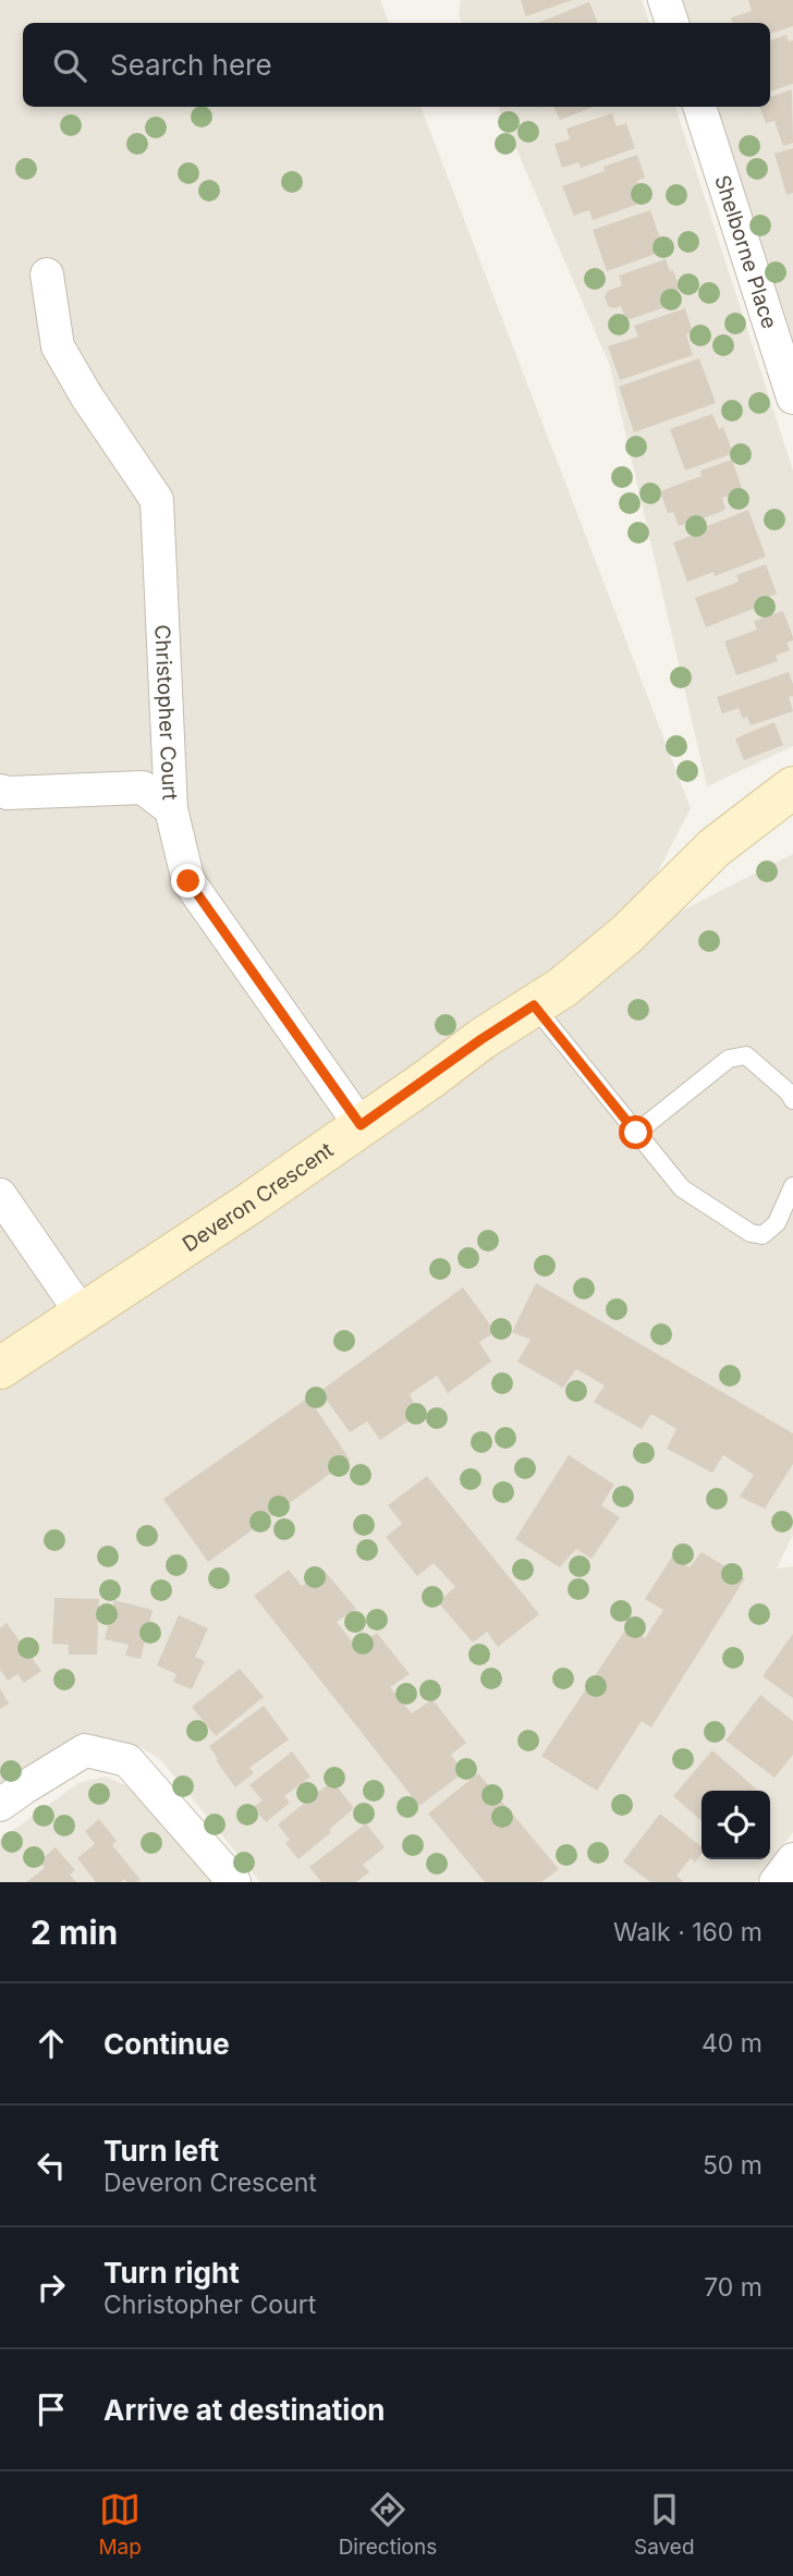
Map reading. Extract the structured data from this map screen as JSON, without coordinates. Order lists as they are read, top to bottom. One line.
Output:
{"streets":{"street":["Shelborne Place","Christopher Court","Deveron Crescent"]},"crossings":[["Christopher Court","Deveron Crescent"]],"page":{"search":"Search here","heading":["2 min","Walk · 160 m"],"list":[["Continue","40 m"],["Turn left","Deveron Crescent","50 m"],["Turn right","Christopher Court","70 m"],"Arrive at destination"],"nav":["Map","Directions","Saved"]}}
